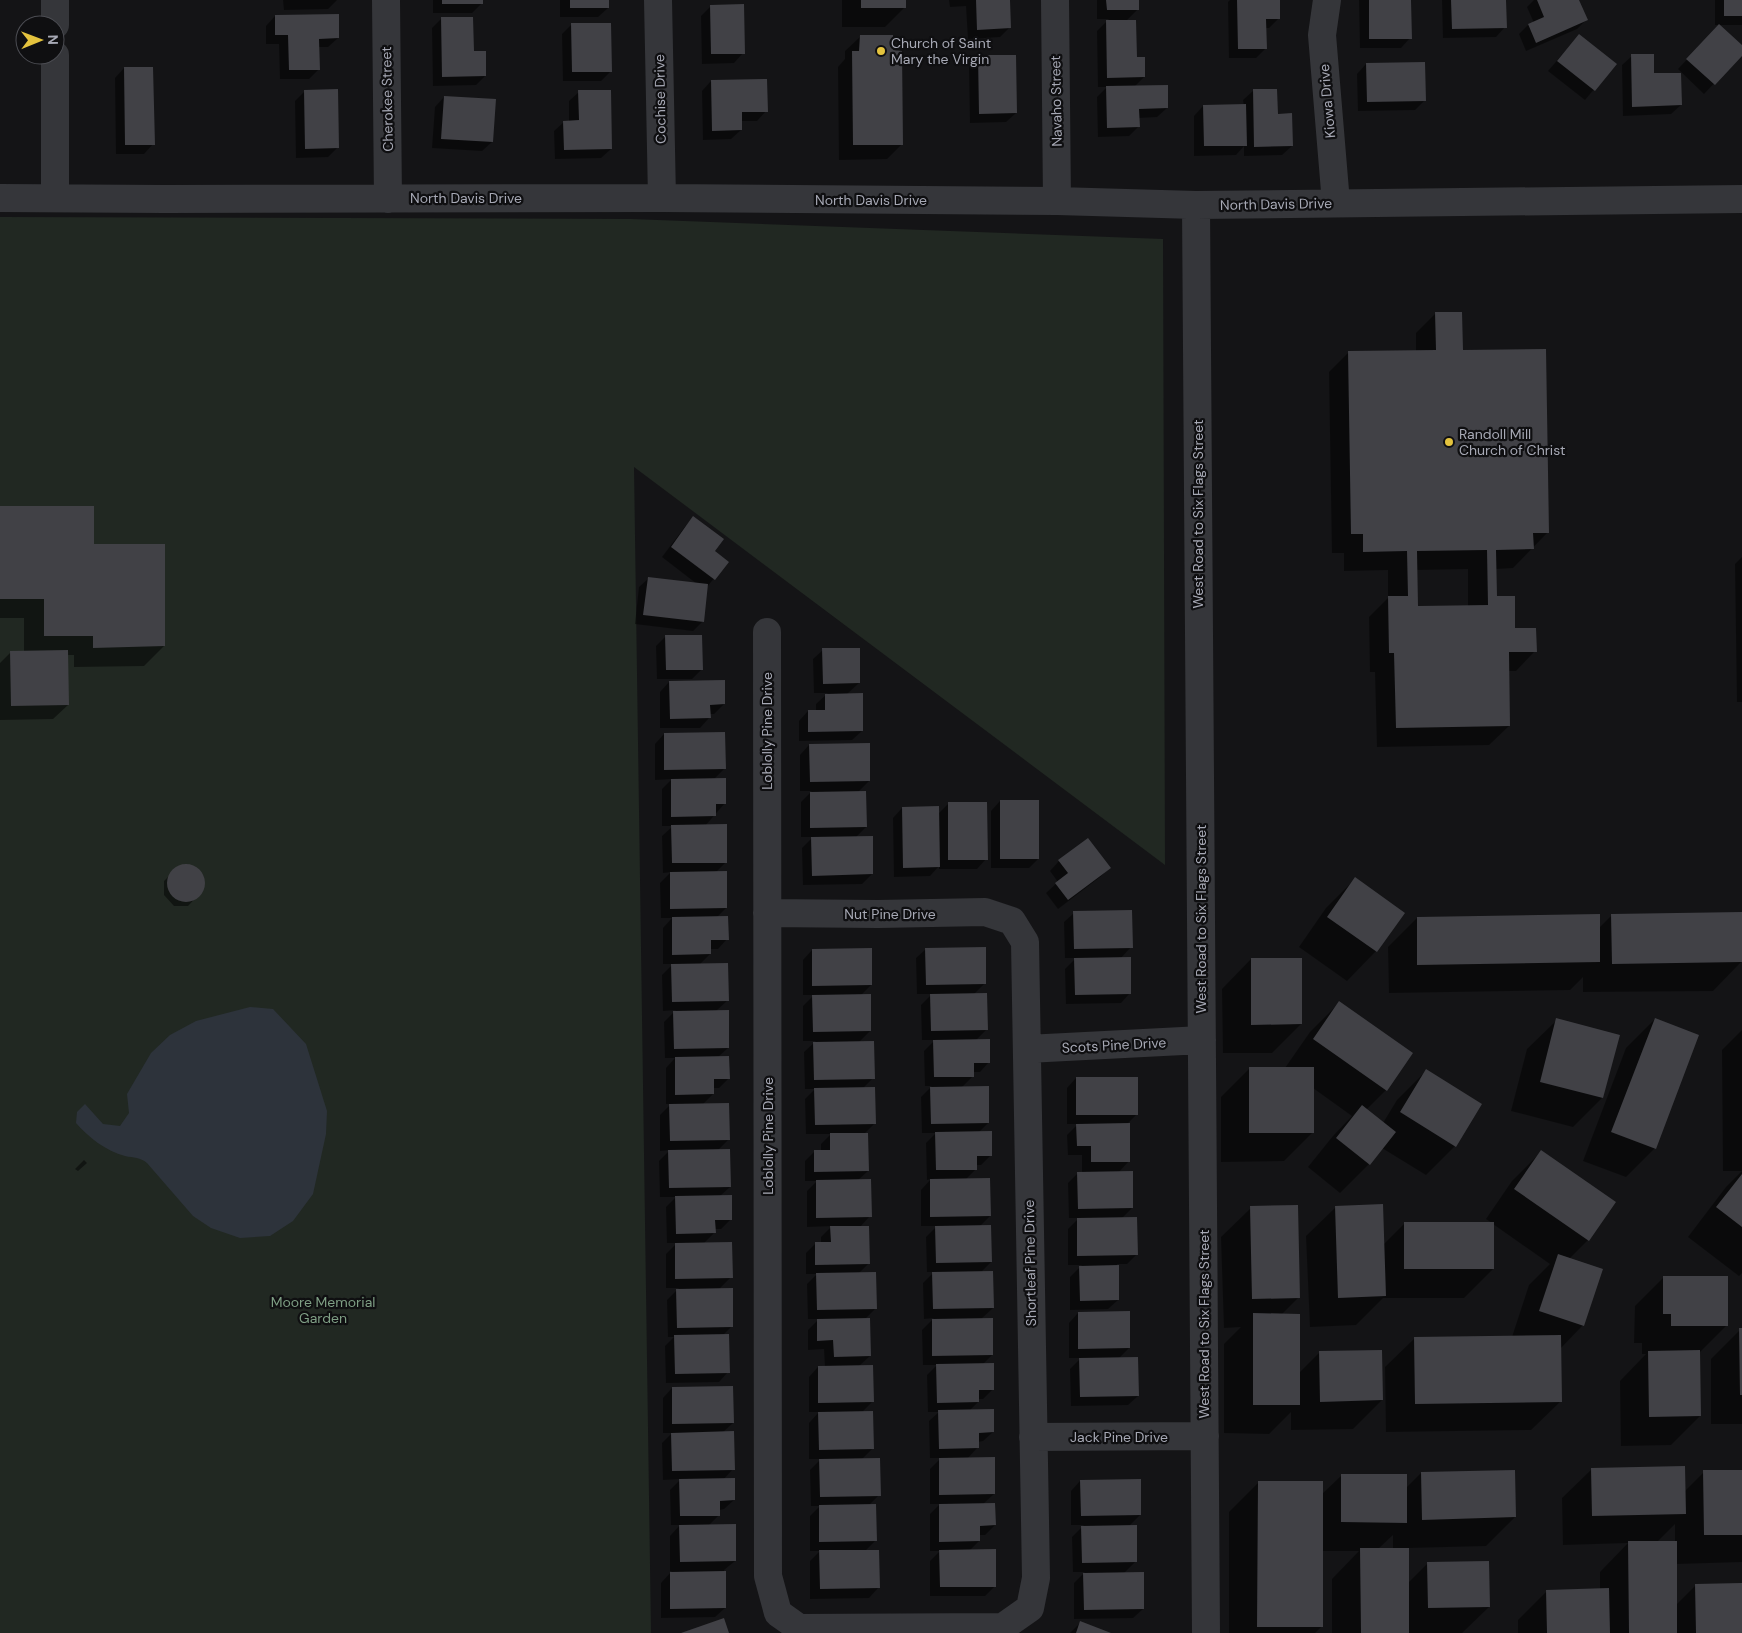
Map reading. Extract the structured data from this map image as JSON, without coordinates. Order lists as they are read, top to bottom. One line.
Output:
{"streets":{"street":["Cherokee Street","Cochise Drive","Navaho Street","Kiowa Drive","North Davis Drive","West Road to Six Flags Street","Loblolly Pine Drive","Nut Pine Drive","Scots Pine Drive","Shortleaf Pine Drive","Jack Pine Drive"]},"crossings":[["Cherokee Street","North Davis Drive"],["Cochise Drive","North Davis Drive"],["Navaho Street","North Davis Drive"],["Kiowa Drive","North Davis Drive"],["North Davis Drive","West Road to Six Flags Street"],["West Road to Six Flags Street","Scots Pine Drive"],["West Road to Six Flags Street","Jack Pine Drive"],["Loblolly Pine Drive","Nut Pine Drive"],["Loblolly Pine Drive","Shortleaf Pine Drive"],["Nut Pine Drive","Shortleaf Pine Drive"],["Scots Pine Drive","Shortleaf Pine Drive"],["Shortleaf Pine Drive","Jack Pine Drive"]],"parks":["Moore Memorial Garden"],"places":["Church of Saint Mary the Virgin","Randoll Mill Church of Christ"],"north":"right"}
